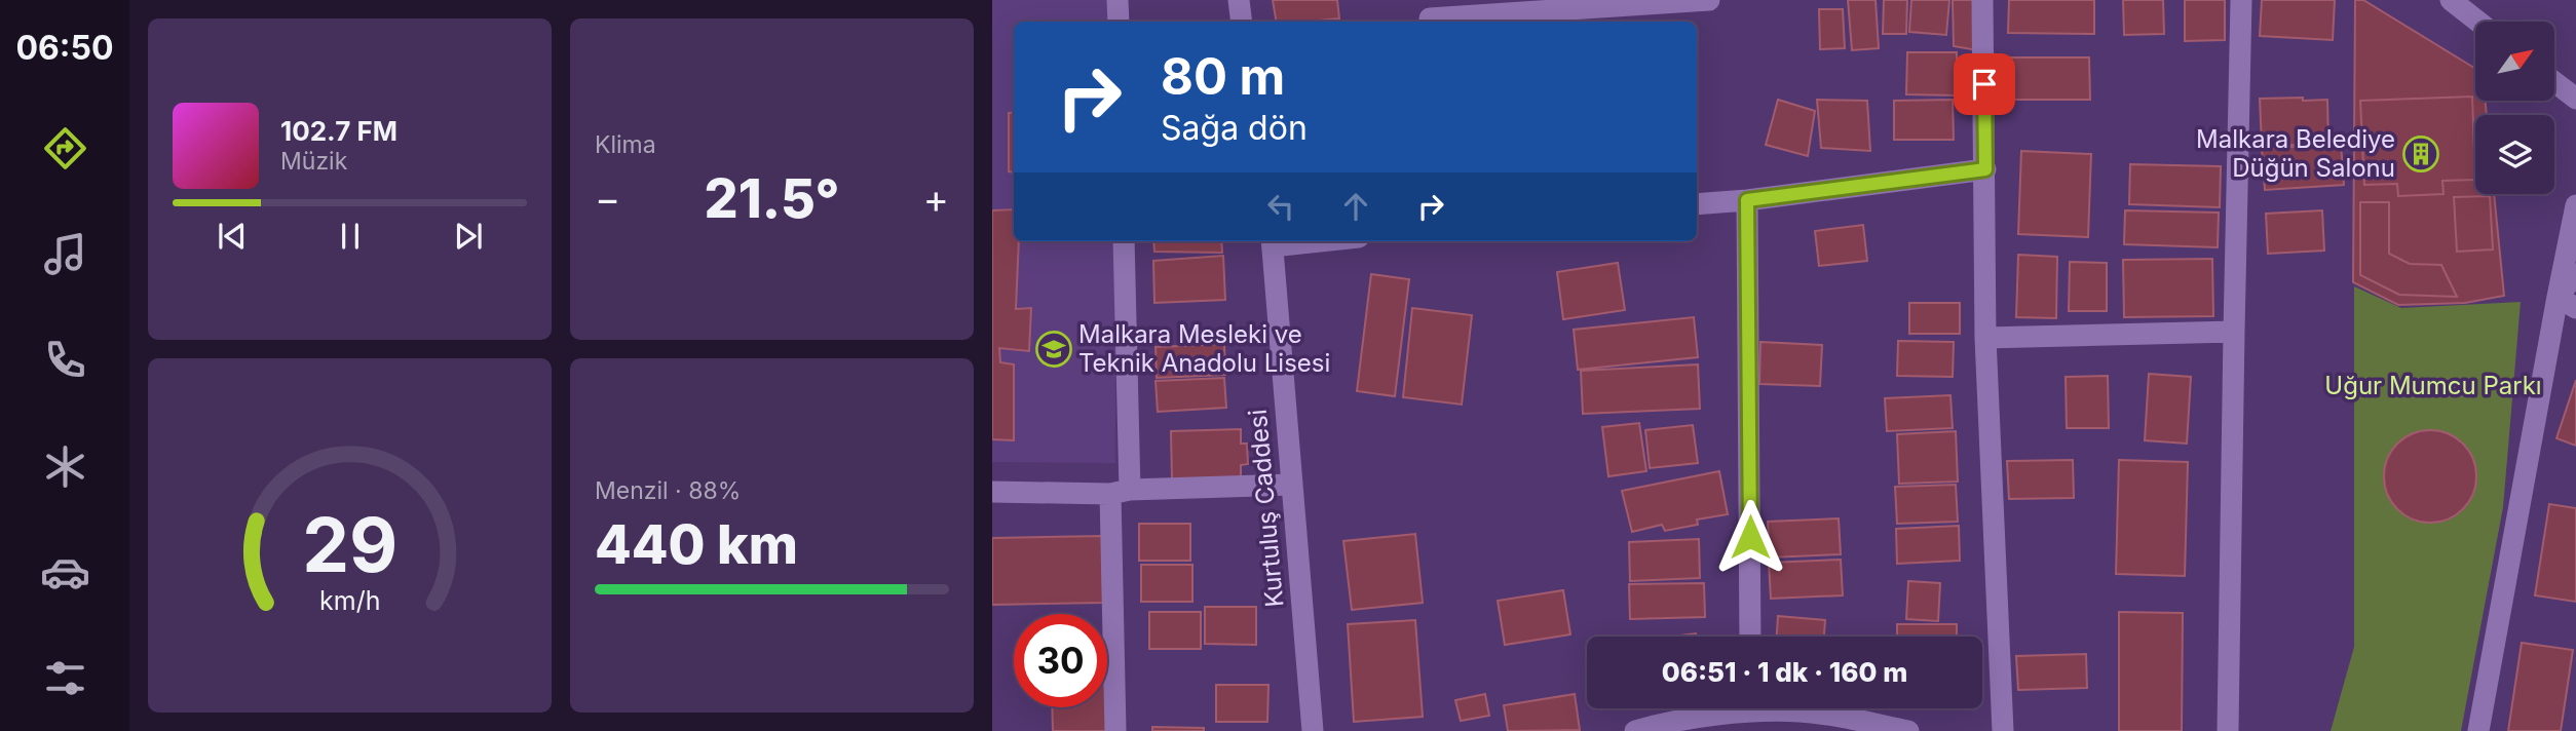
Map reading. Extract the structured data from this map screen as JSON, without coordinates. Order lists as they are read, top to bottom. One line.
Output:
{"streets":{"street":["Kurtuluş Caddesi"]},"parks":["Uğur Mumcu Parkı"],"places":{"building":["Malkara Belediye Düğün Salonu"],"school or university":["Malkara Mesleki ve Teknik Anadolu Lisesi"]},"north":"top right","page":{"tabs":"06:50","tile":["Klima",["Menzil · 88%","440 km"]],"turn":["80 m","Sağa dön"],"song":["102.7 FM","Müzik"],"heat":["−","21.5°","+"],"limit":"30","trip":"06:51 · 1 dk · 160 m","gauge":["29","km/h"]}}
